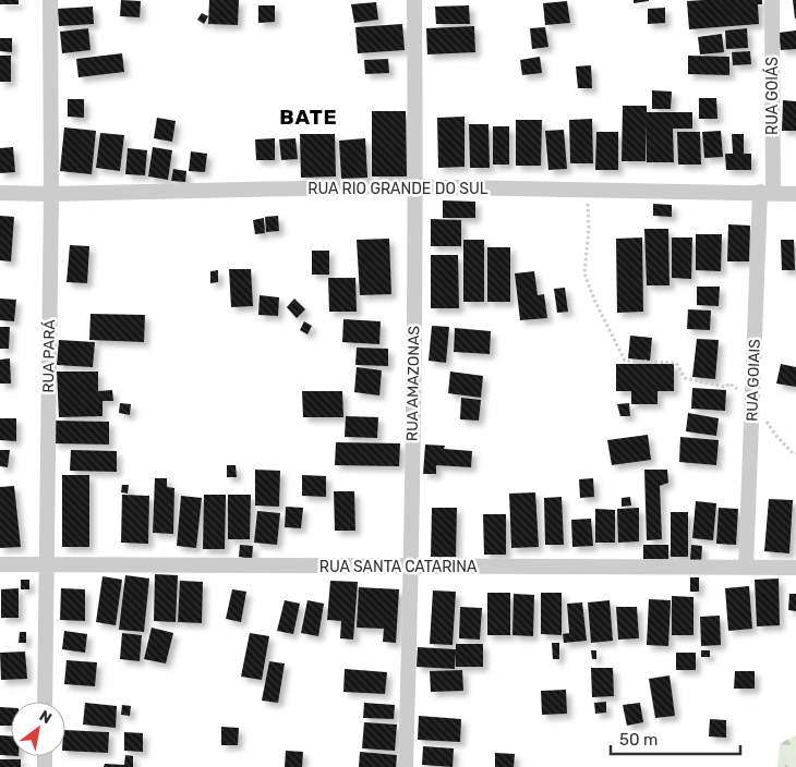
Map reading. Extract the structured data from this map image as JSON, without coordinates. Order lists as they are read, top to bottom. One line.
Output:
{"streets":{"street":["RUA GOIÁS","RUA RIO GRANDE DO SUL","RUA PARÁ","RUA GOIAIS","RUA AMAZONAS","RUA SANTA CATARINA"]},"crossings":[["RUA GOIÁS","RUA RIO GRANDE DO SUL"],["RUA GOIÁS","RUA GOIAIS"],["RUA RIO GRANDE DO SUL","RUA PARÁ"],["RUA RIO GRANDE DO SUL","RUA GOIAIS"],["RUA RIO GRANDE DO SUL","RUA AMAZONAS"],["RUA PARÁ","RUA SANTA CATARINA"],["RUA GOIAIS","RUA SANTA CATARINA"],["RUA AMAZONAS","RUA SANTA CATARINA"]],"districts":["BATE"],"scale_bar":"50 m","north":"top right"}
